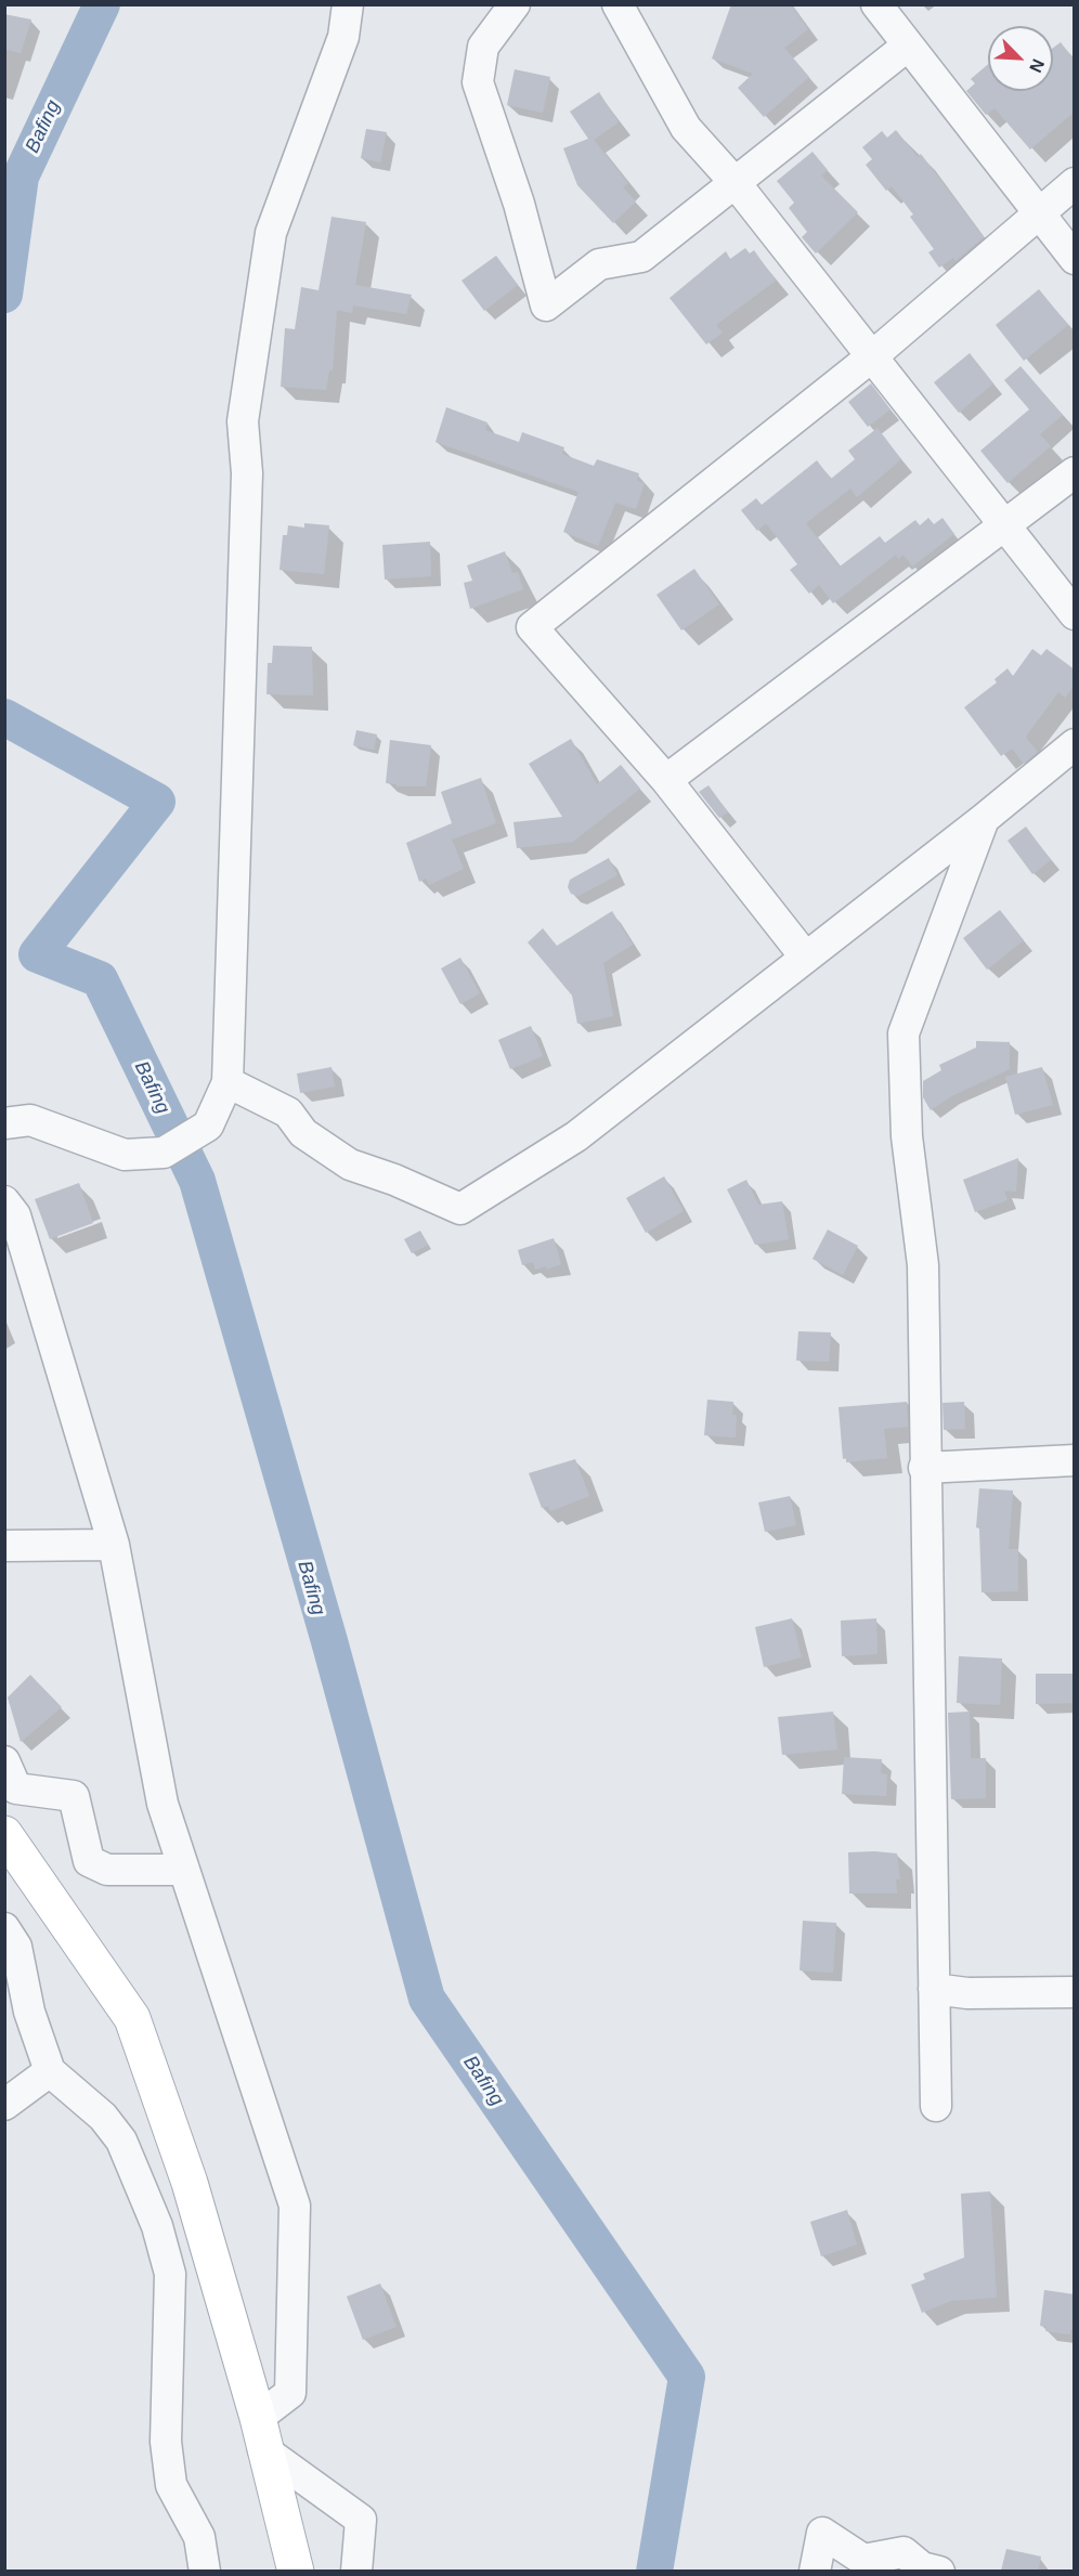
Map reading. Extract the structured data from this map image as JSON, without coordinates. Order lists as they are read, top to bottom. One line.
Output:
{"water":["Bafing"],"north":"bottom right"}
